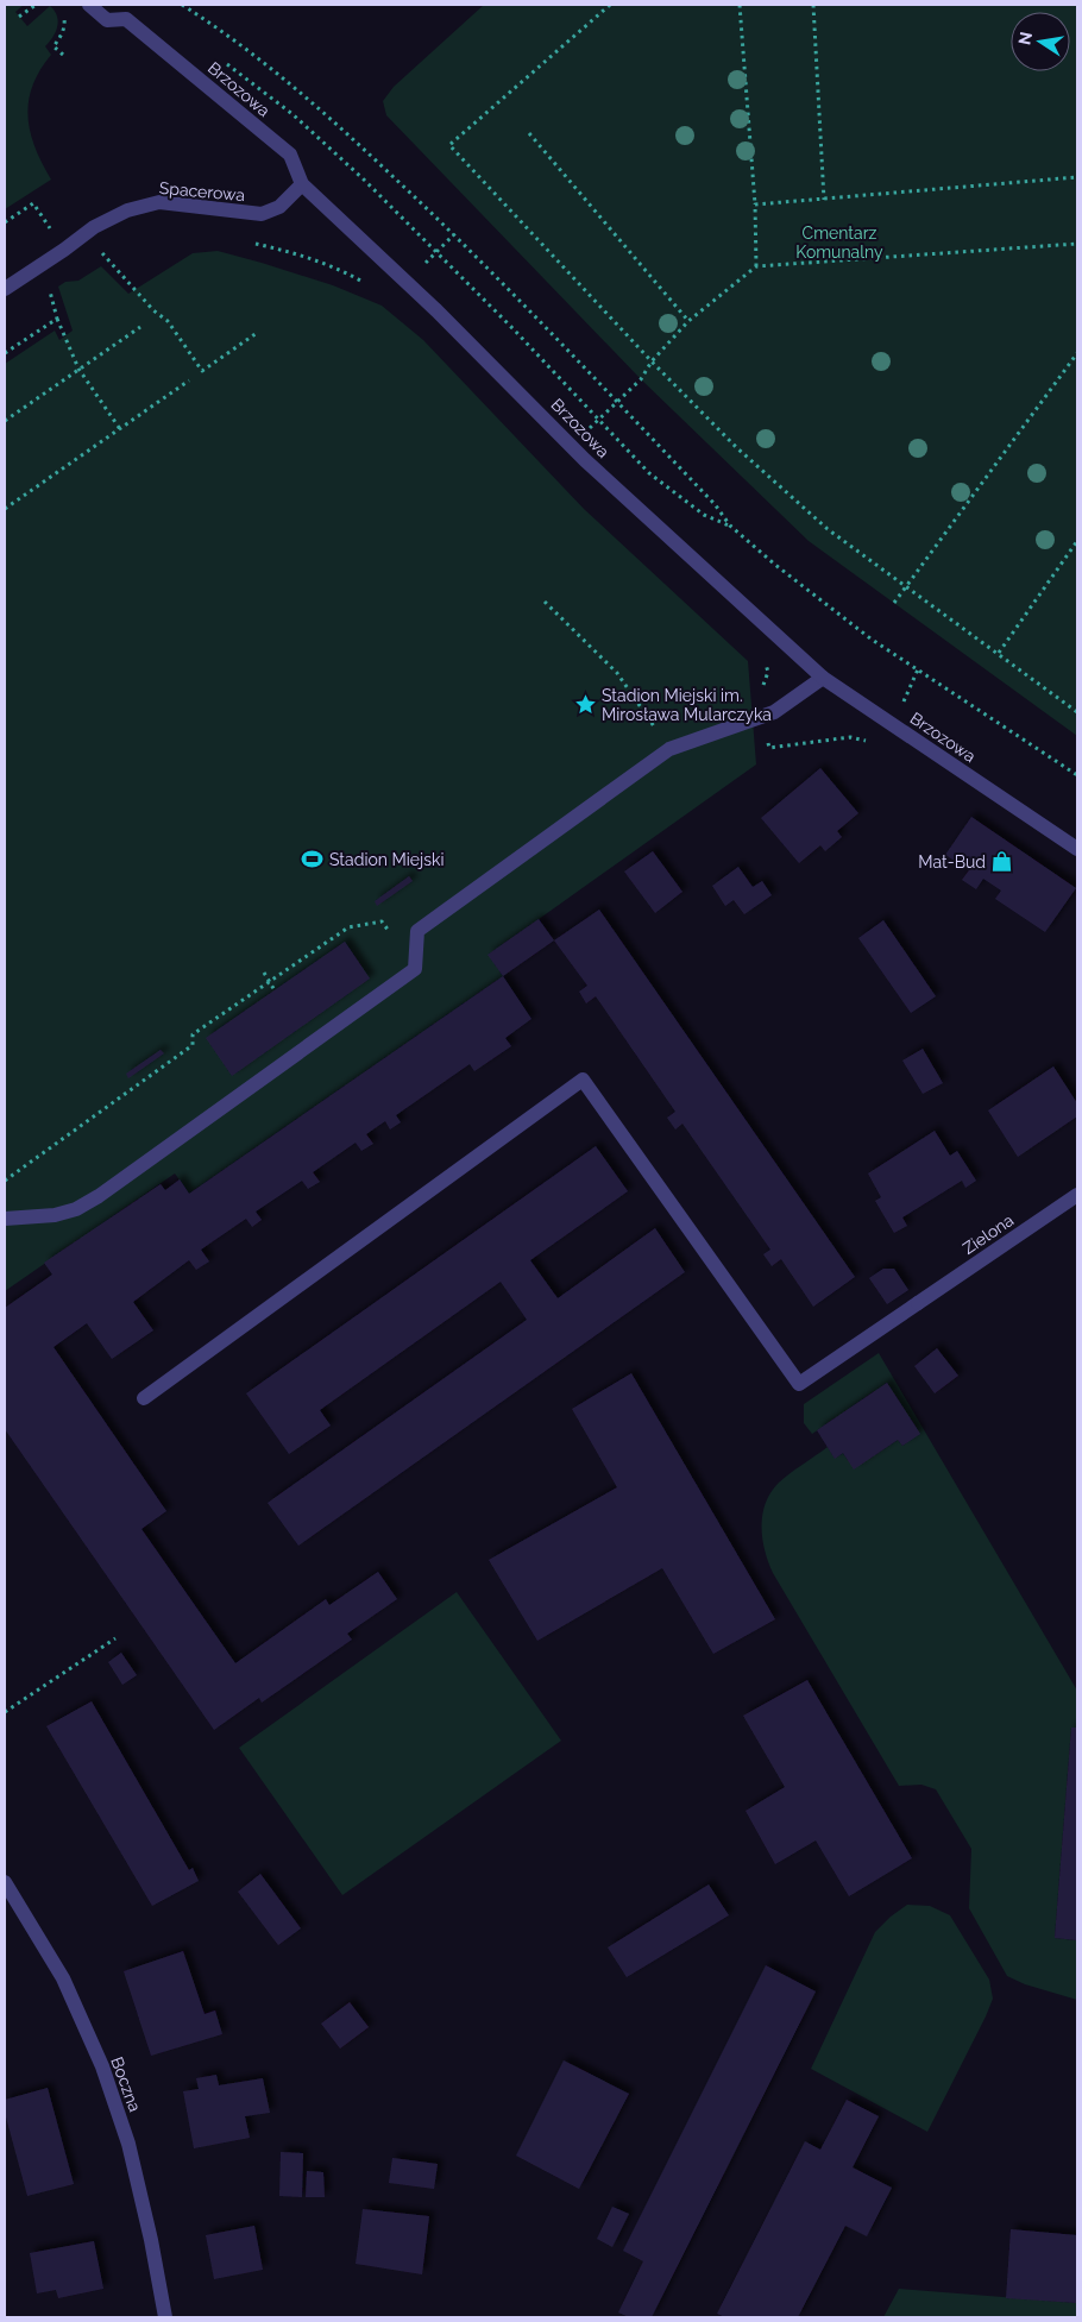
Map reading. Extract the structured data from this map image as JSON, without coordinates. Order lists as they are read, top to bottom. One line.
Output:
{"streets":{"street":["Brzozowa","Spacerowa","Zielona","Boczna"]},"crossings":[["Brzozowa","Spacerowa"]],"parks":["Cmentarz Komunalny"],"places":{"place":["Stadion Miejski im. Mirosława Mularczyka"],"sports":["Stadion Miejski"],"shop":["Mat-Bud"]},"north":"left"}
